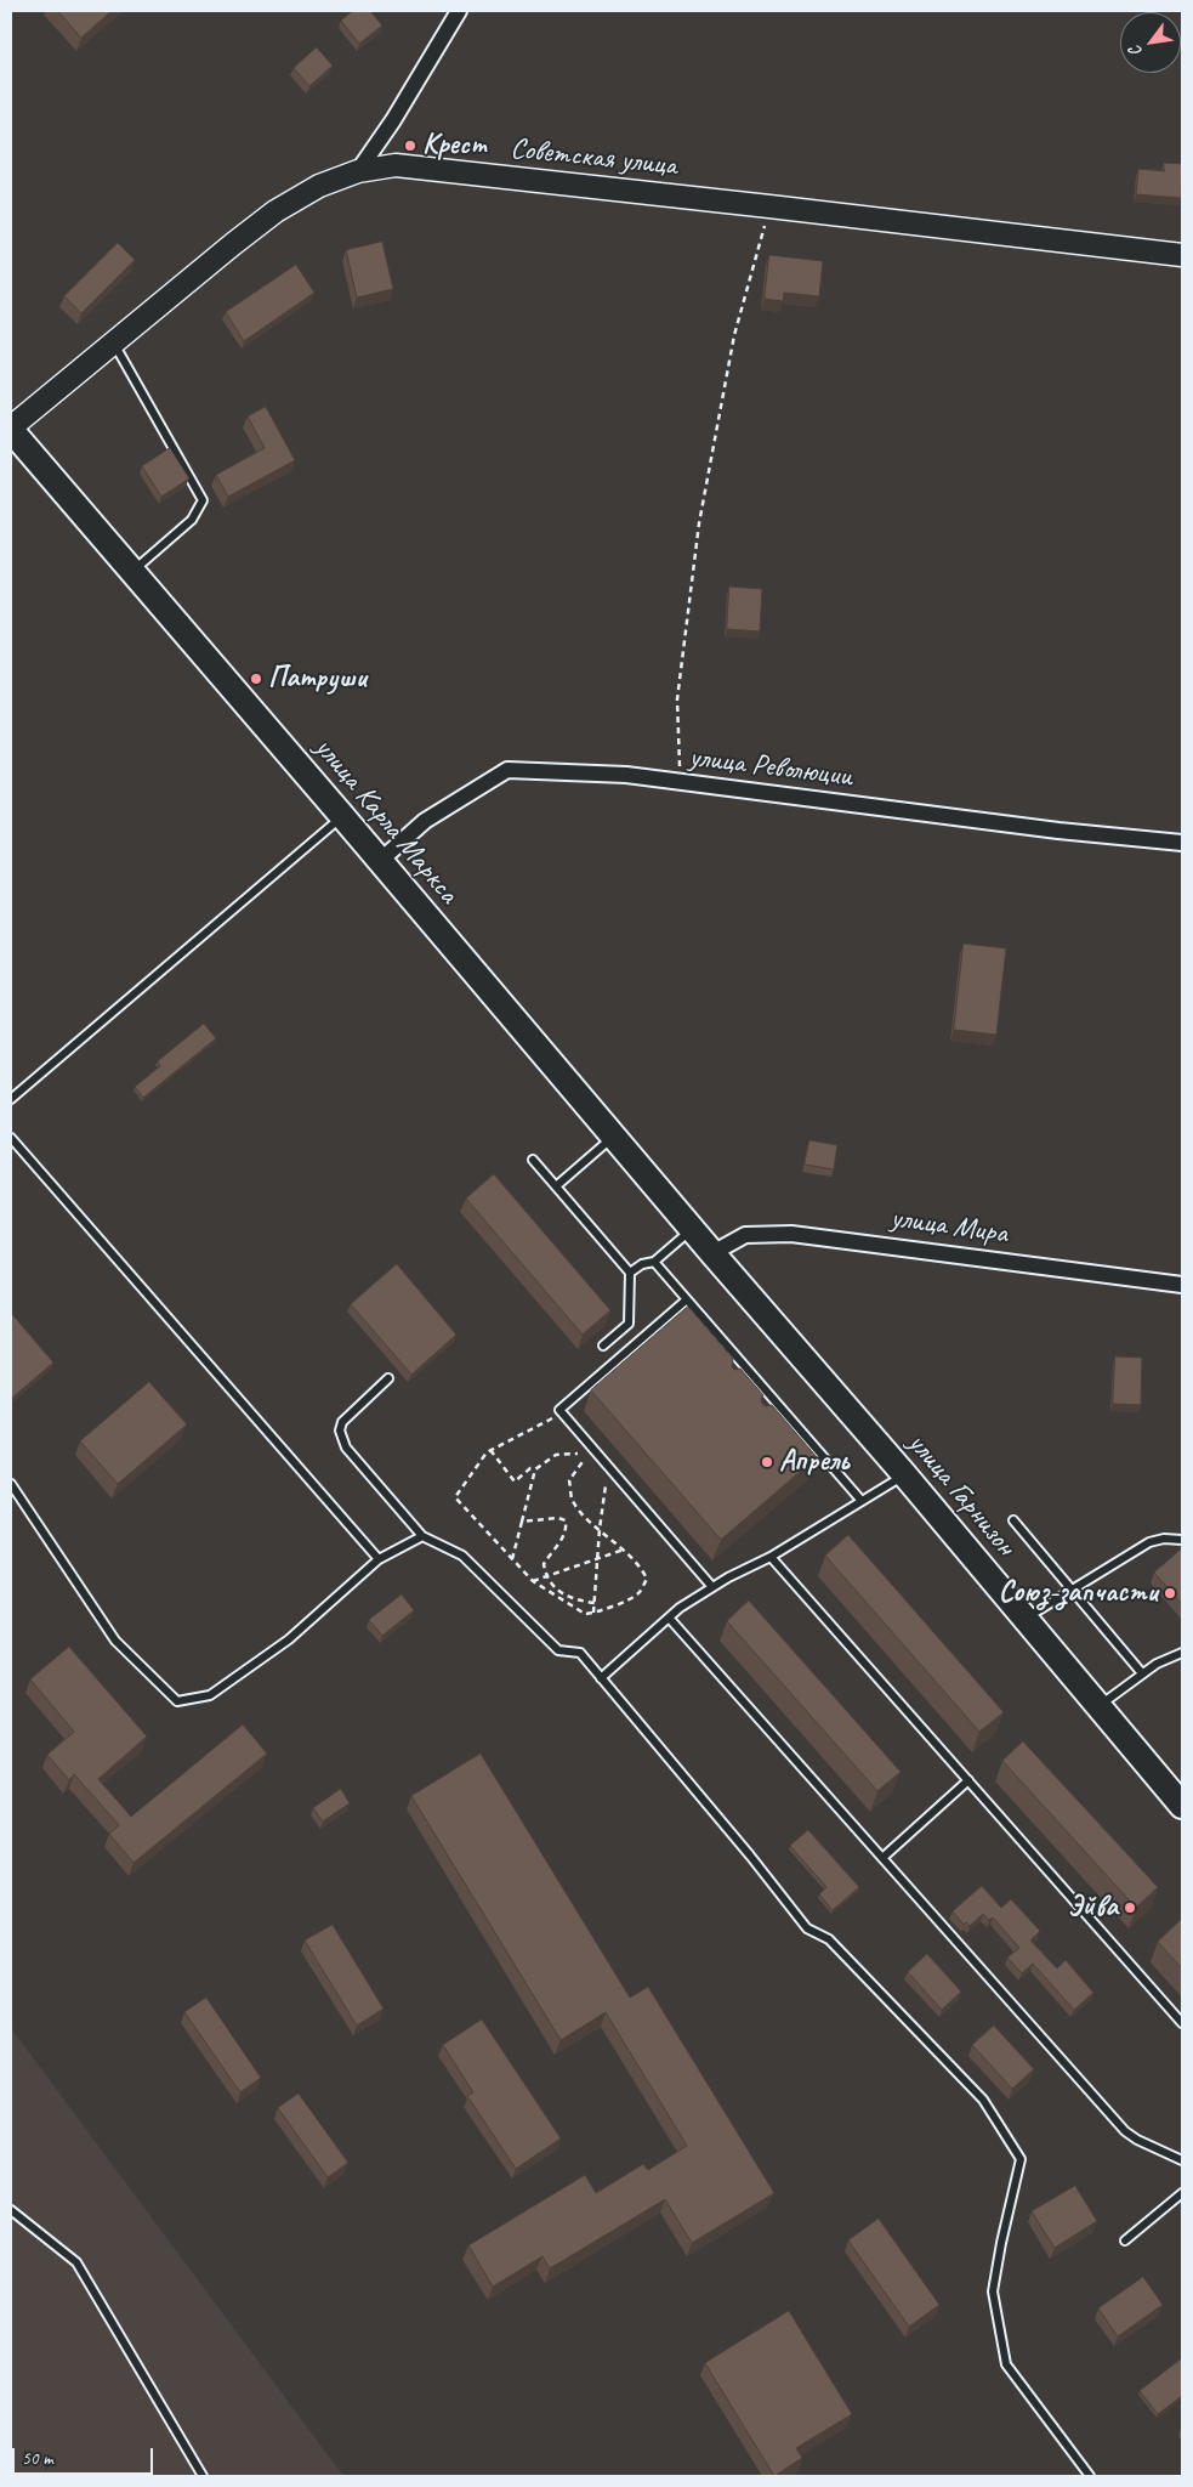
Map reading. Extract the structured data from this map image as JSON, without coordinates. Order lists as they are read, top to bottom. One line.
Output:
{"streets":{"main road":["улица Карла Маркса","улица Гарнизон"],"street":["Советская улица","улица Революции","улица Мира"]},"crossings":[["Советская улица","улица Карла Маркса"],["улица Революции","улица Карла Маркса"],["улица Карла Маркса","улица Мира"],["улица Карла Маркса","улица Гарнизон"],["улица Мира","улица Гарнизон"]],"places":["Крест","Патруши","Апрель","Союз-запчасти","Эйва"],"scale_bar":"50 m","north":"bottom left"}
